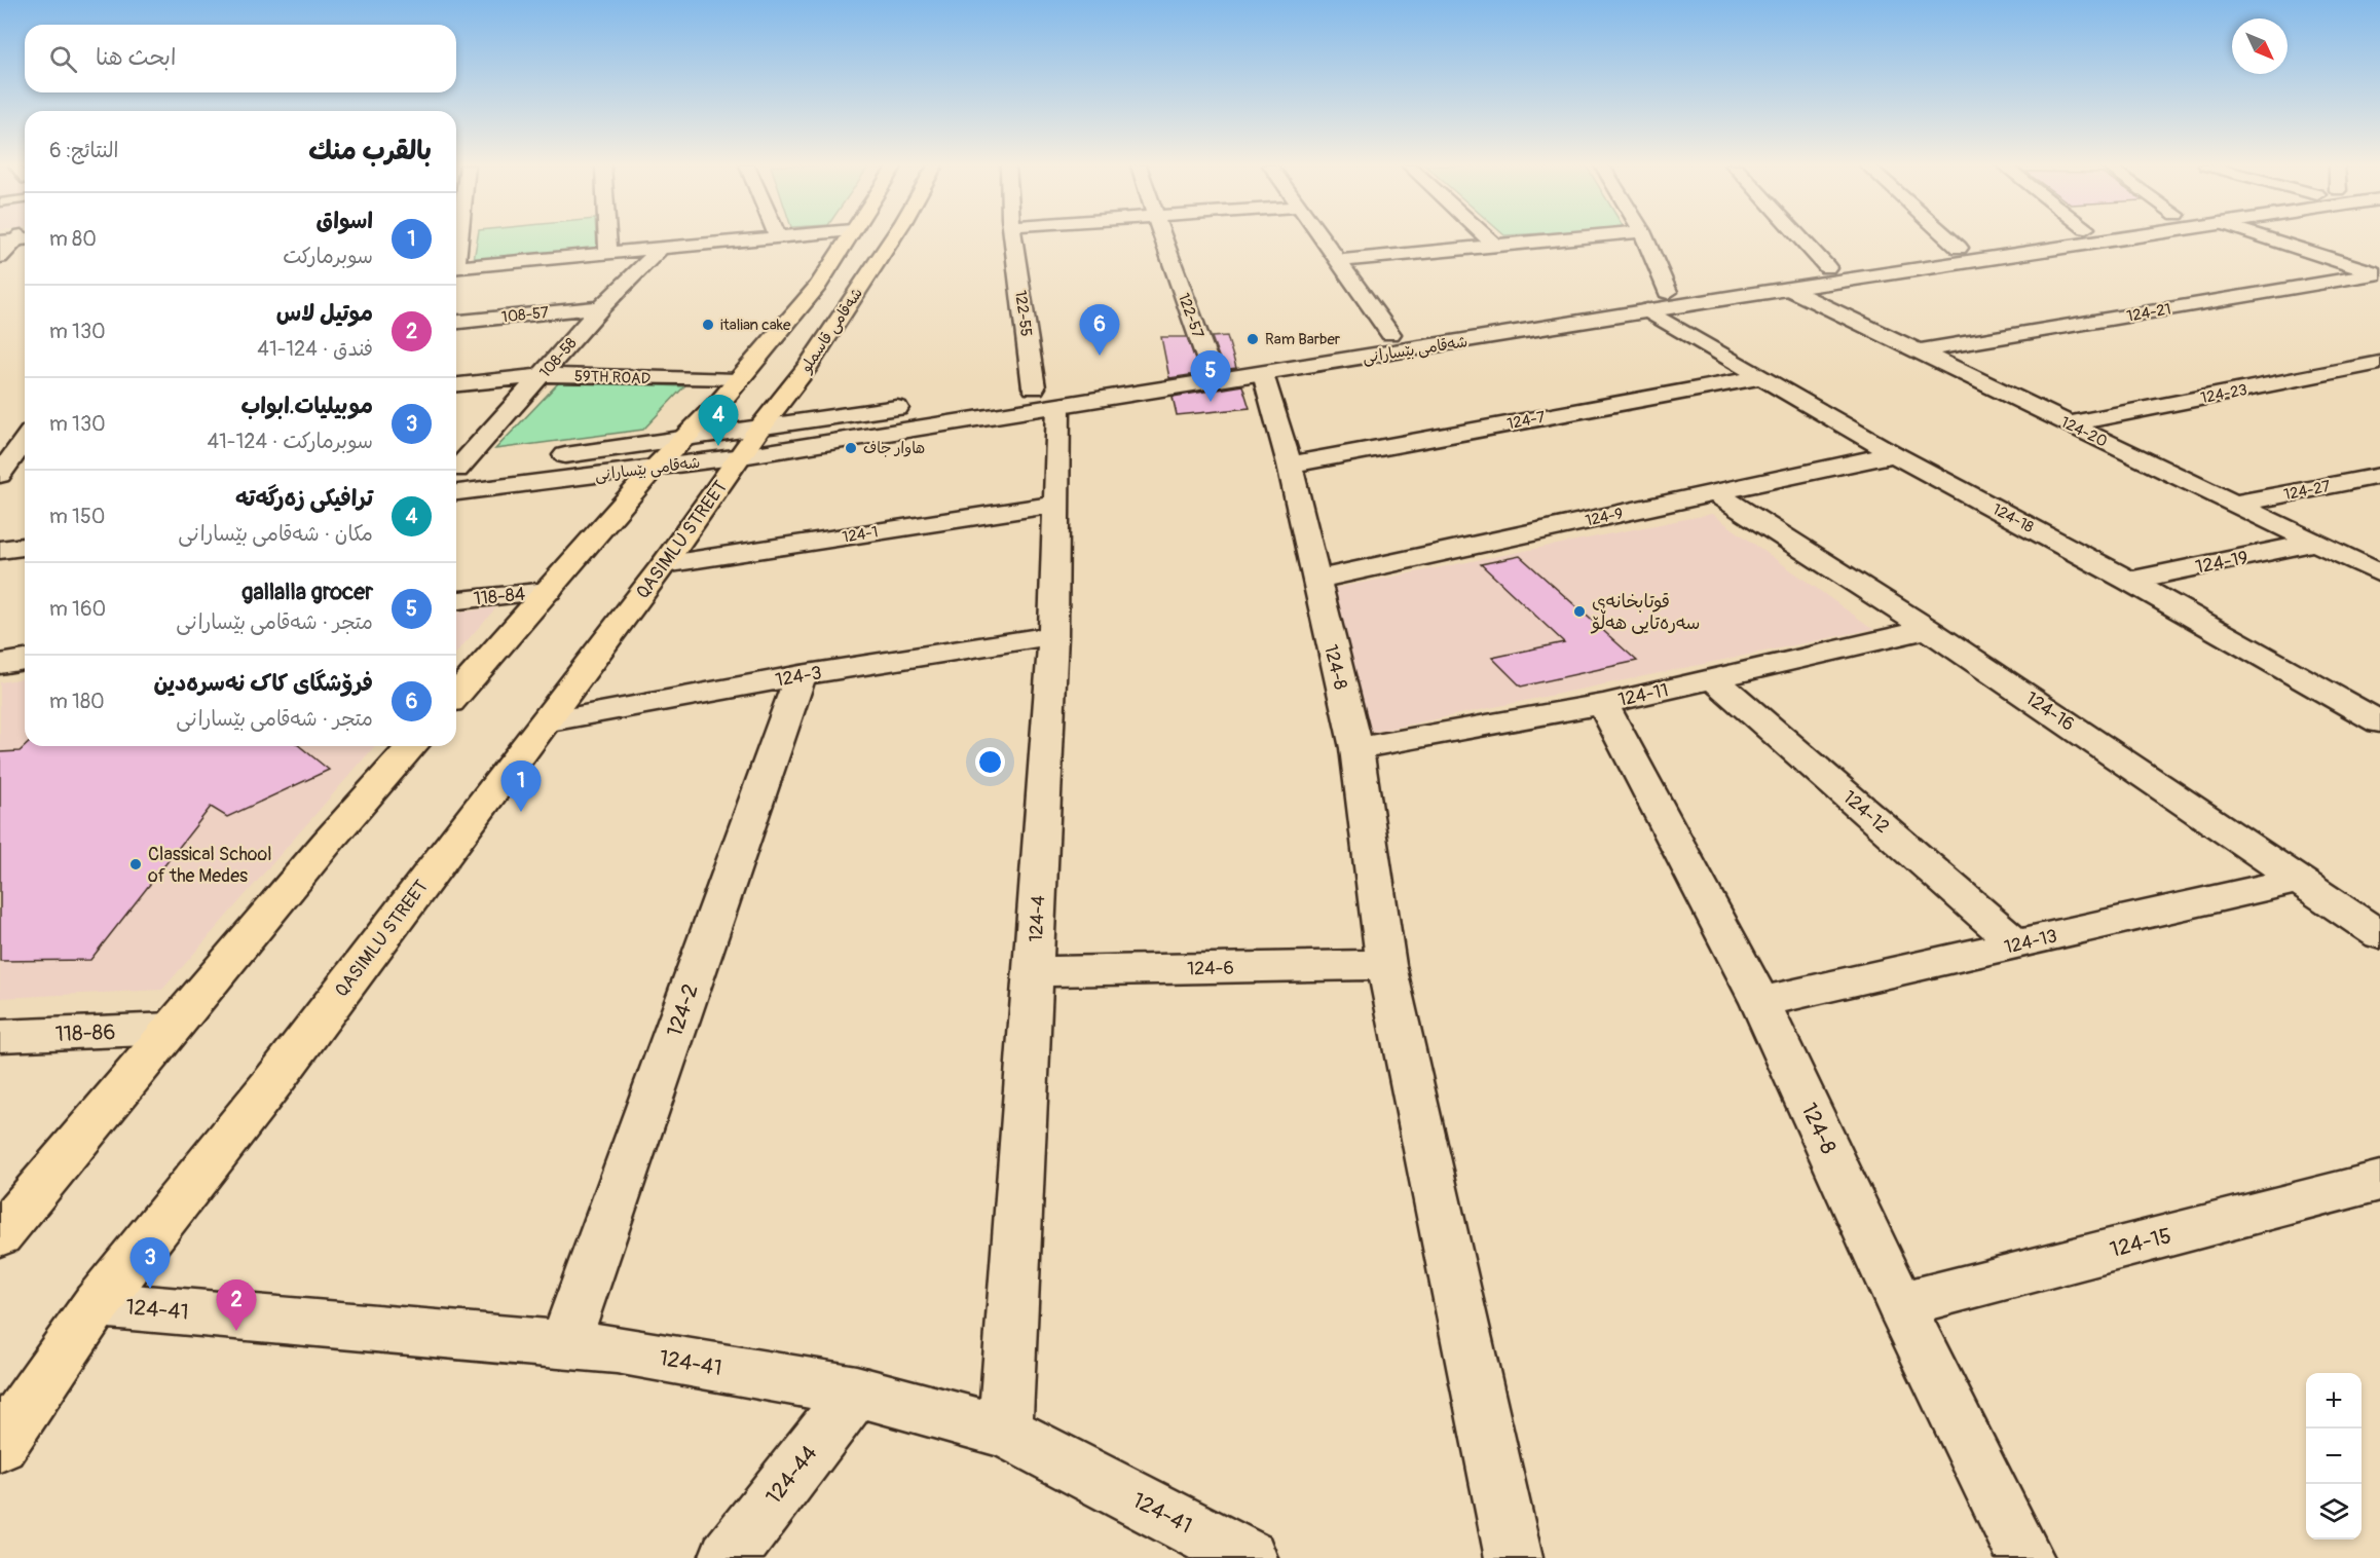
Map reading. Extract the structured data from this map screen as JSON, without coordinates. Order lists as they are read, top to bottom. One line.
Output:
{"streets":{"main road":["شەقامی قاسملو","QASIMLU STREET"],"street":["124-21","122-55","108-57","122-57","شەقامی بێسارانی","108-58","59TH ROAD","124-23","124-7","124-20","124-27","124-9","124-18","124-1","124-19","118-84","124-8","124-3","124-11","124-16","124-12","124-4","124-13","124-6","124-2","118-86","124-15","124-41","124-44"]},"crossings":[["124-21","124-20"],["122-55","شەقامی بێسارانی"],["122-55","124-4"],["108-57","108-58"],["شەقامی قاسملو","شەقامی بێسارانی"],["شەقامی قاسملو","59TH ROAD"],["شەقامی قاسملو","QASIMLU STREET"],["شەقامی بێسارانی","124-20"],["شەقامی بێسارانی","124-18"],["شەقامی بێسارانی","QASIMLU STREET"],["شەقامی بێسارانی","124-8"],["شەقامی بێسارانی","124-4"],["108-58","59TH ROAD"],["124-23","124-20"],["124-7","124-18"],["124-7","124-8"],["124-20","124-27"],["124-20","124-19"],["124-9","124-18"],["124-9","124-8"],["124-9","124-16"],["124-18","124-19"],["124-1","QASIMLU STREET"],["124-1","124-4"],["QASIMLU STREET","124-3"],["QASIMLU STREET","124-41"],["124-8","124-11"],["124-8","124-13"],["124-8","124-6"],["124-8","124-15"],["124-3","124-4"],["124-3","124-2"],["124-11","124-16"],["124-11","124-12"],["124-16","124-13"],["124-12","124-13"],["124-4","124-6"],["124-4","124-41"],["124-2","124-41"],["124-41","124-44"]],"places":["italian cake","Ram Barber","هاوار جاف","قوتابخانەی سەرەتایی هەڵۆ","Classical School of the Medes"],"north":"bottom right","page":{"search":"ابحث هنا","heading":["بالقرب منك","النتائج: 6"],"list":[{"mark":"1","name":"اسواق","note":"سوبرماركت","value":"80 m"},{"mark":"2","name":"موتيل لاس","note":"فندق · 124-41","value":"130 m"},{"mark":"3","name":"موبيليات.ابواب","note":"سوبرماركت · 124-41","value":"130 m"},{"mark":"4","name":"ترافیکی زەرگەتە","note":"مكان · شەقامی بێسارانی","value":"150 m"},{"mark":"5","name":"gallalla grocer","note":"متجر · شەقامی بێسارانی","value":"160 m"},{"mark":"6","name":"فرۆشگای کاک نەسرەدین","note":"متجر · شەقامی بێسارانی","value":"180 m"}],"pins":["6","5","4","1","3","2"],"map_buttons":["+","−"]}}
